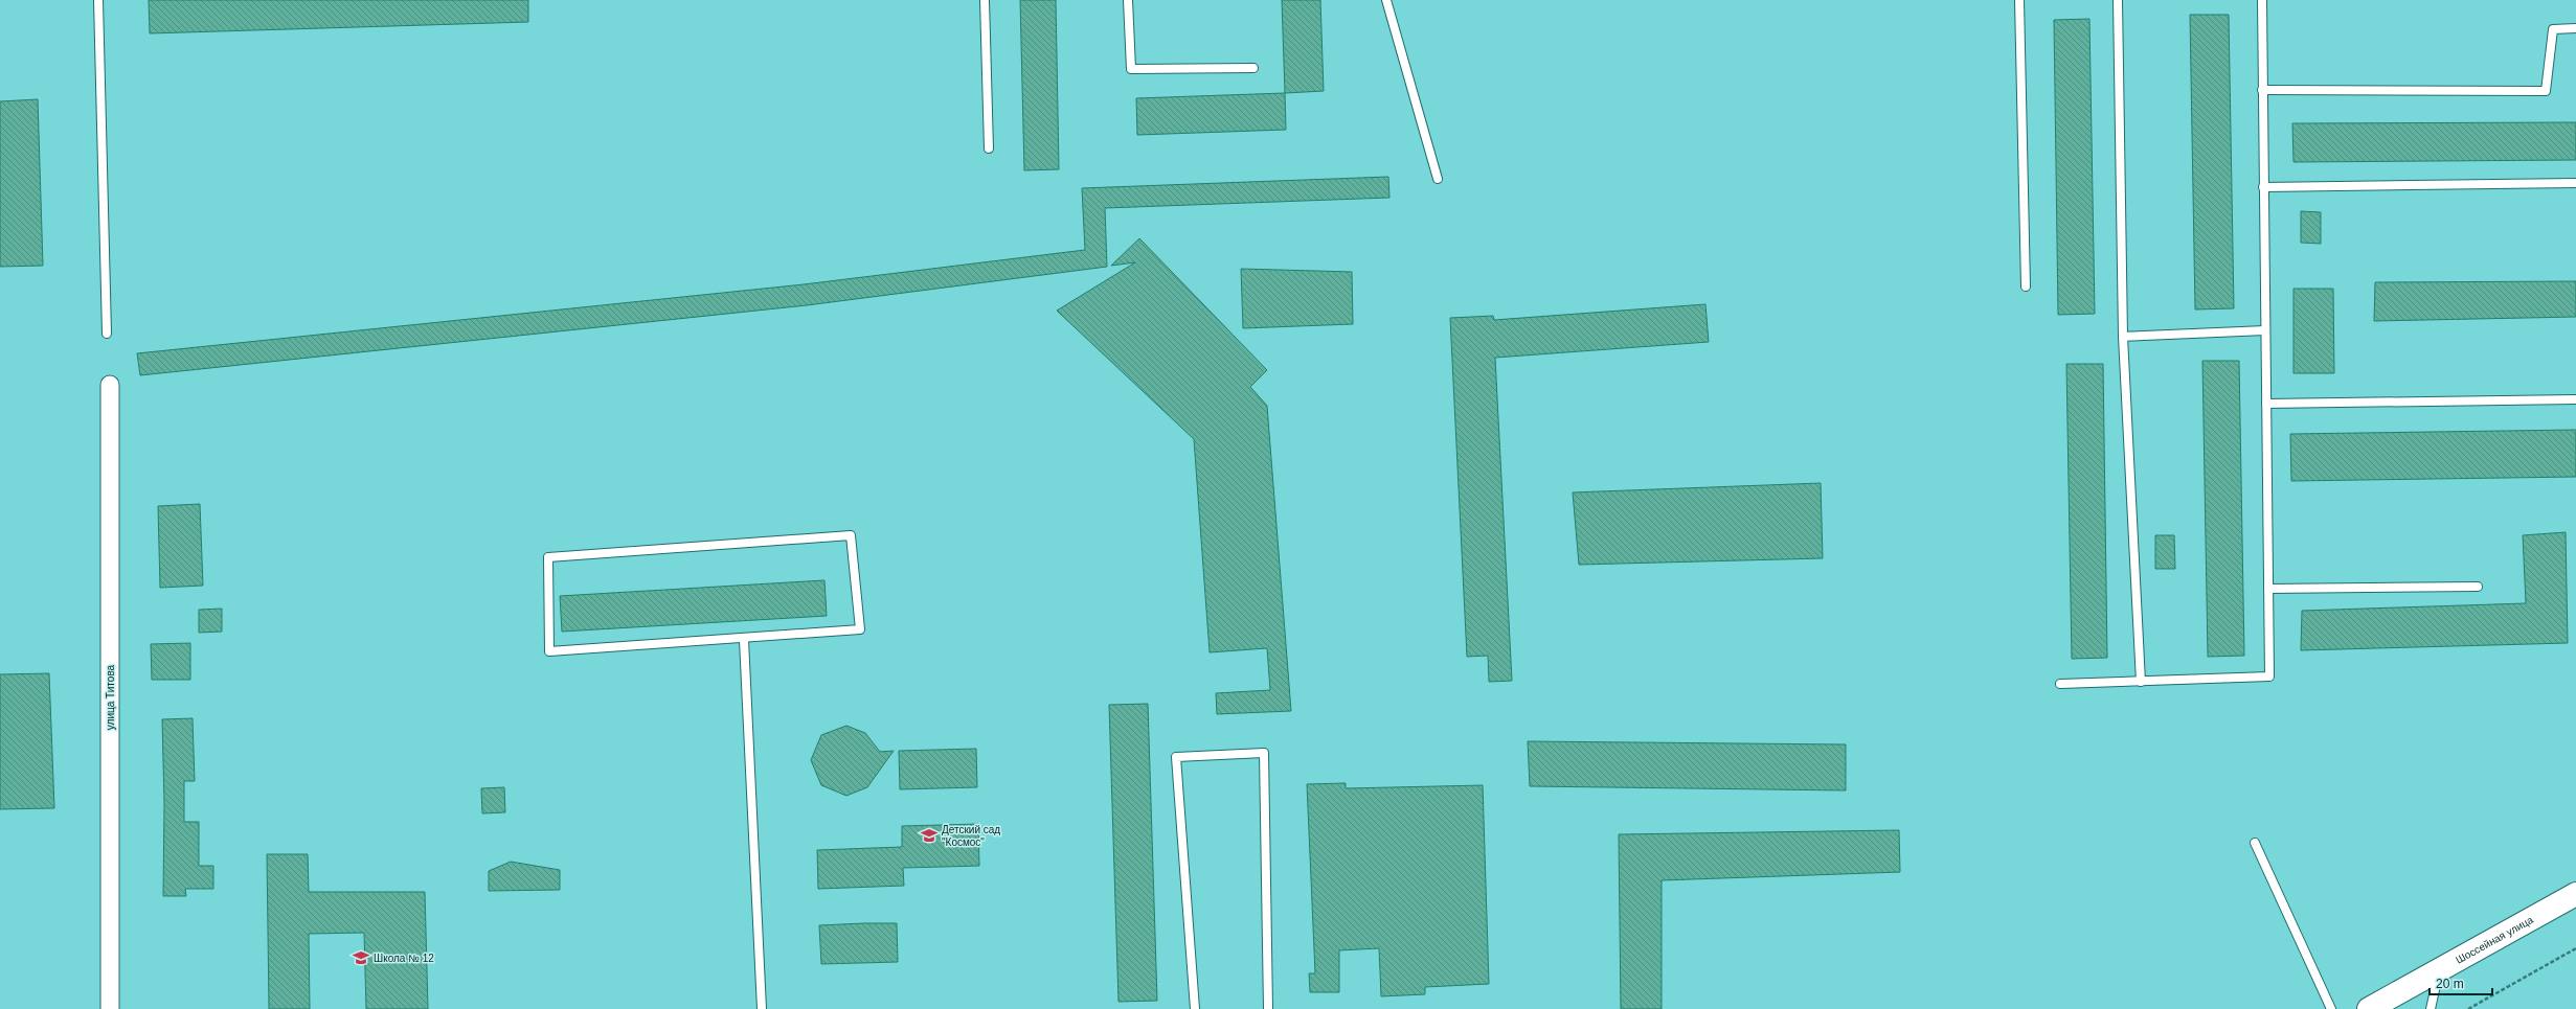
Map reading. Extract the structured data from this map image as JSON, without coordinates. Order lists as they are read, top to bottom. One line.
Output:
{"streets":{"street":["улица Титова","Шоссейная улица"]},"places":{"school or university":["Детский сад \"Космос\"","Школа № 12"]},"scale_bar":"20 m"}
